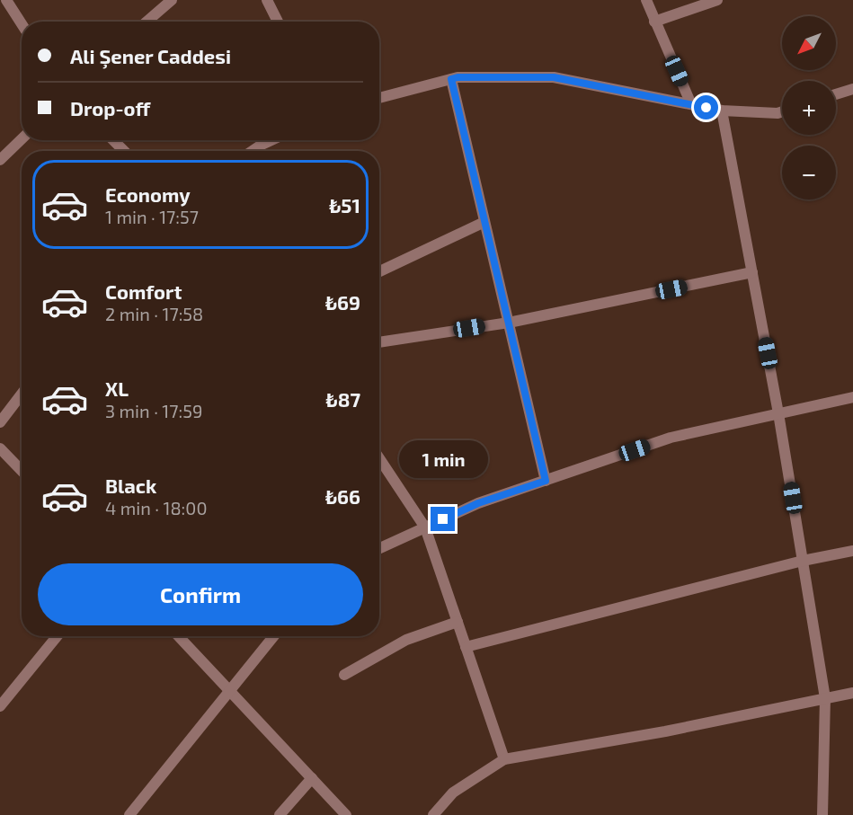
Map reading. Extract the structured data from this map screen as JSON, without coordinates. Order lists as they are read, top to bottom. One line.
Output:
{"north":"bottom left","page":{"map_buttons":["+","−"],"banner":["Ali Şener Caddesi","Drop-off"],"list":[{"name":"Economy","note":"1 min · 17:57","value":"₺51"},{"name":"Comfort","note":"2 min · 17:58","value":"₺69"},{"name":"XL","note":"3 min · 17:59","value":"₺87"},{"name":"Black","note":"4 min · 18:00","value":"₺66"}],"bubble":"1 min","buttons":"Confirm"}}
